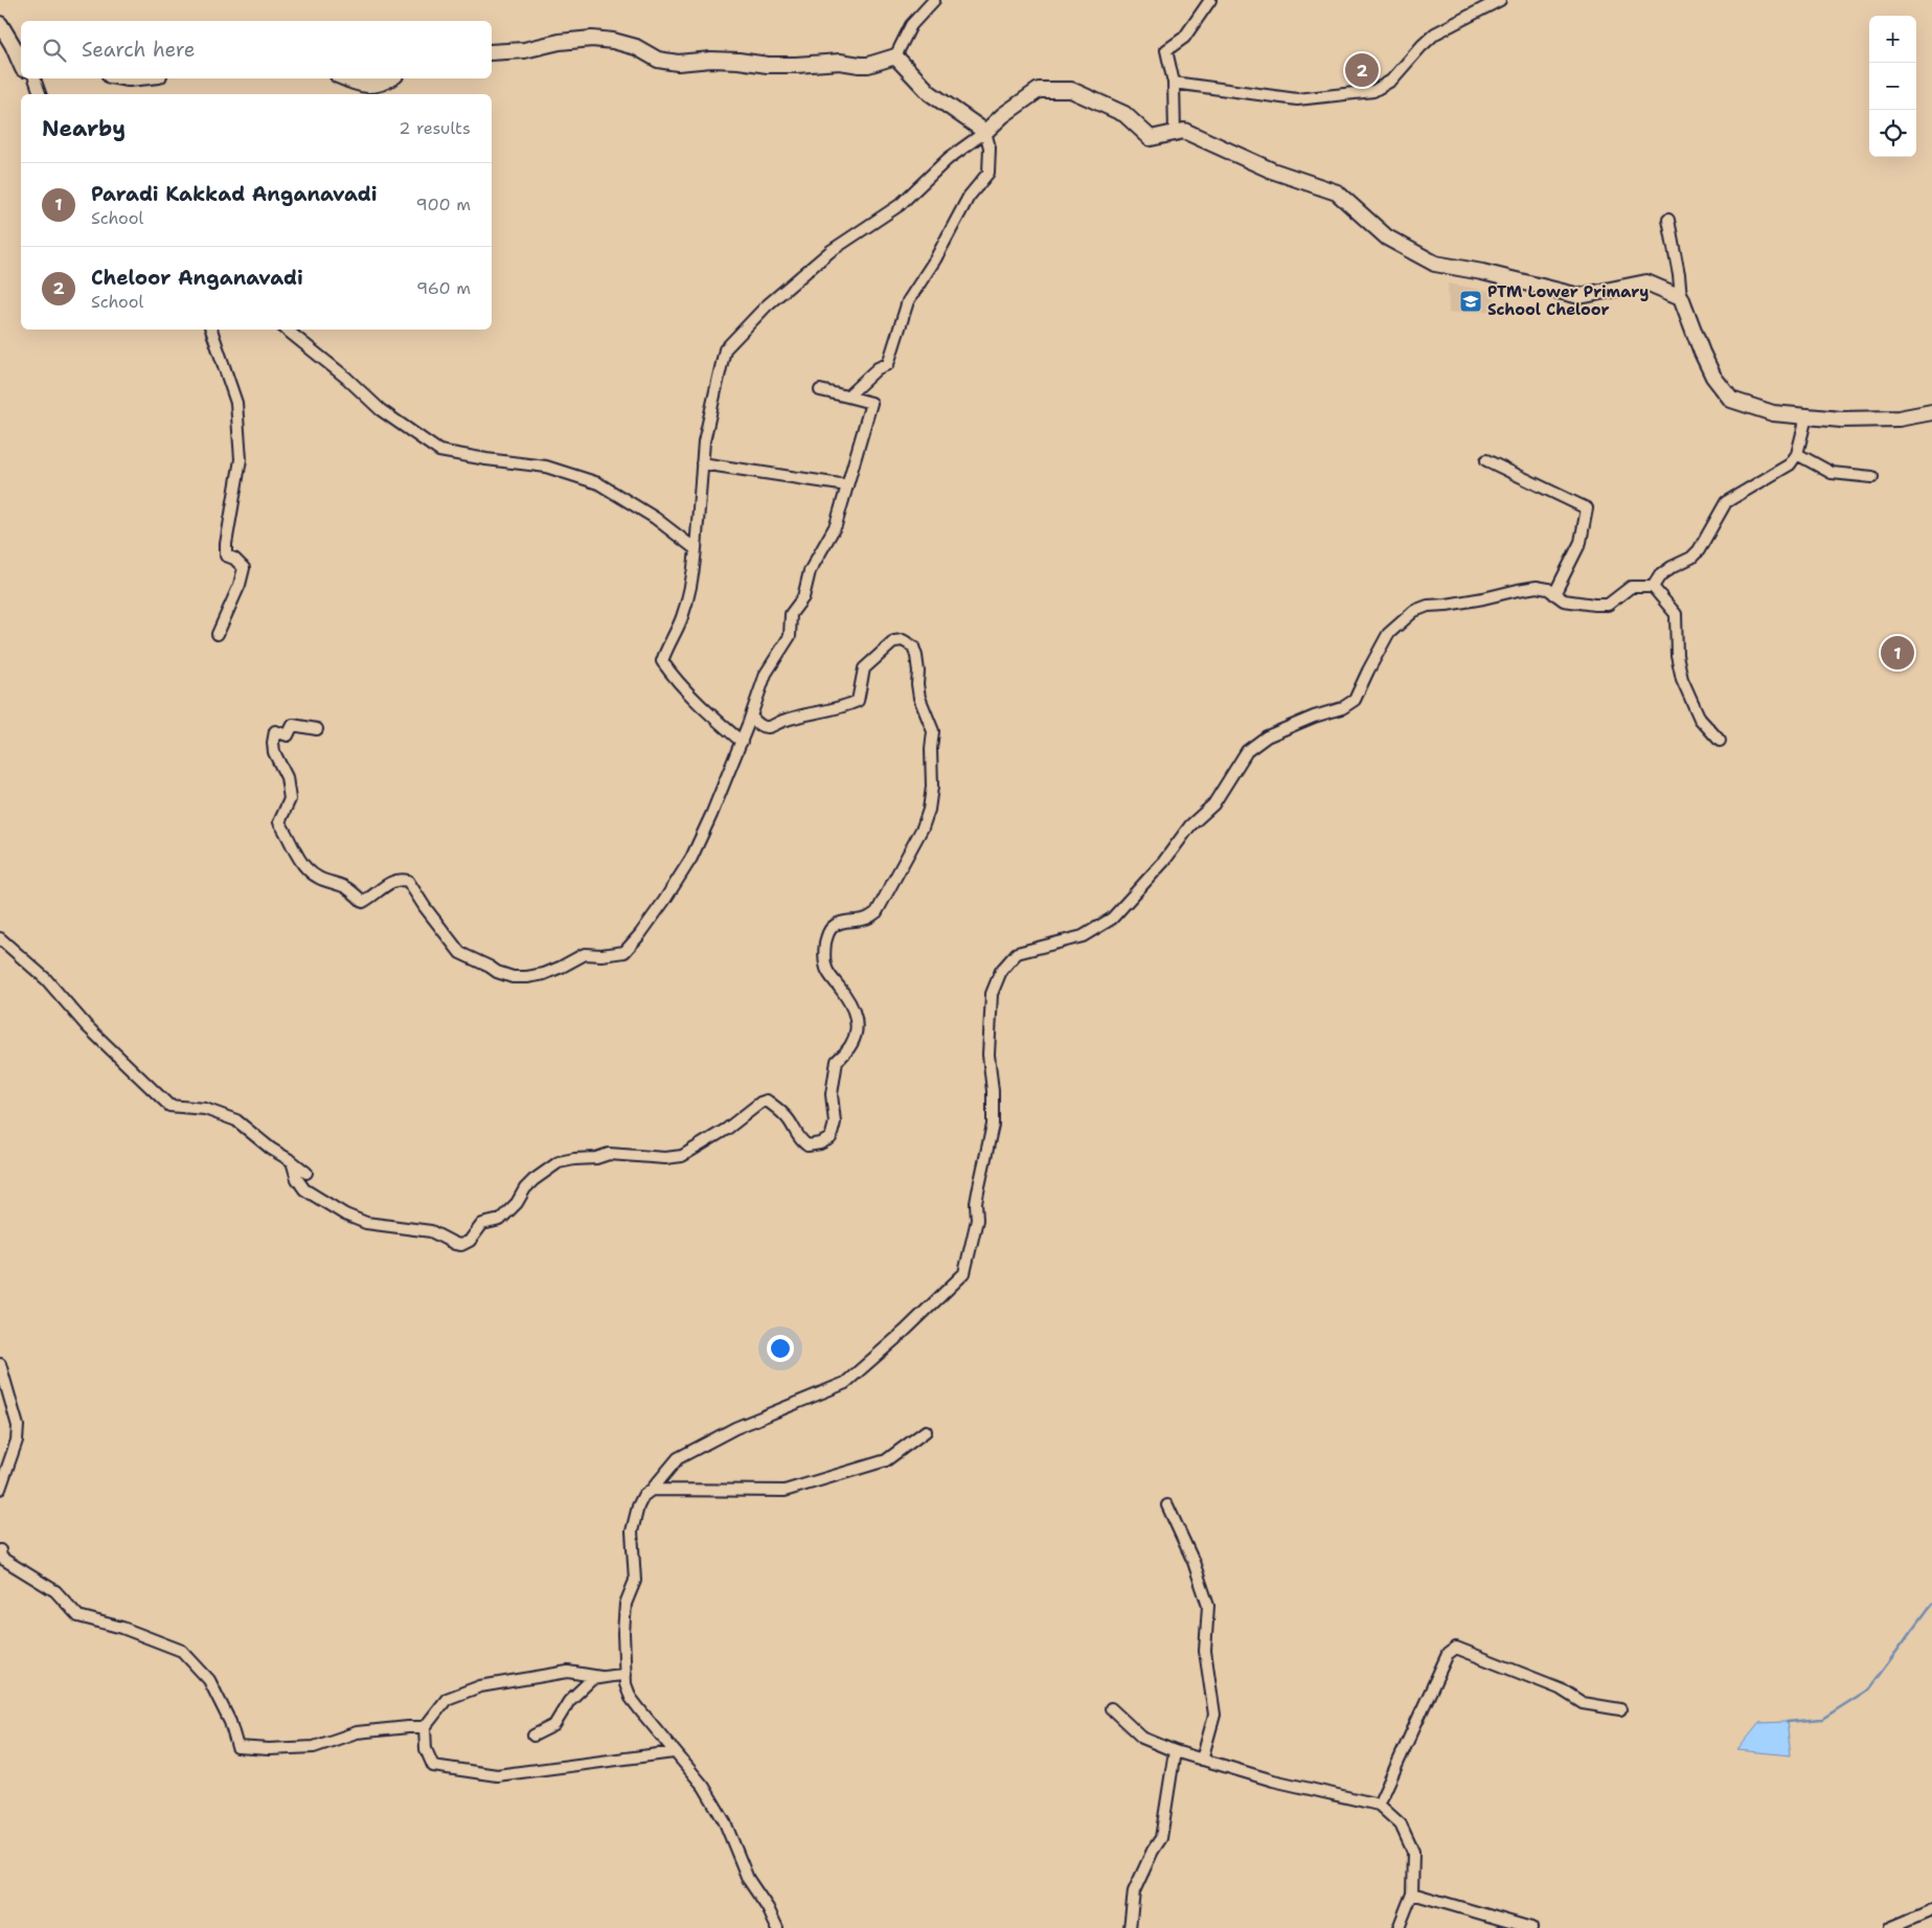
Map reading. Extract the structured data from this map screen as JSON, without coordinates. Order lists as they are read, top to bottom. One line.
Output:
{"places":{"school or university":["PTM Lower Primary School Cheloor"]},"page":{"map_buttons":["+","−"],"search":"Search here","pins":["2","1"],"heading":["Nearby","2 results"],"list":[{"mark":"1","name":"Paradi Kakkad Anganavadi","note":"School","value":"900 m"},{"mark":"2","name":"Cheloor Anganavadi","note":"School","value":"960 m"}]}}
